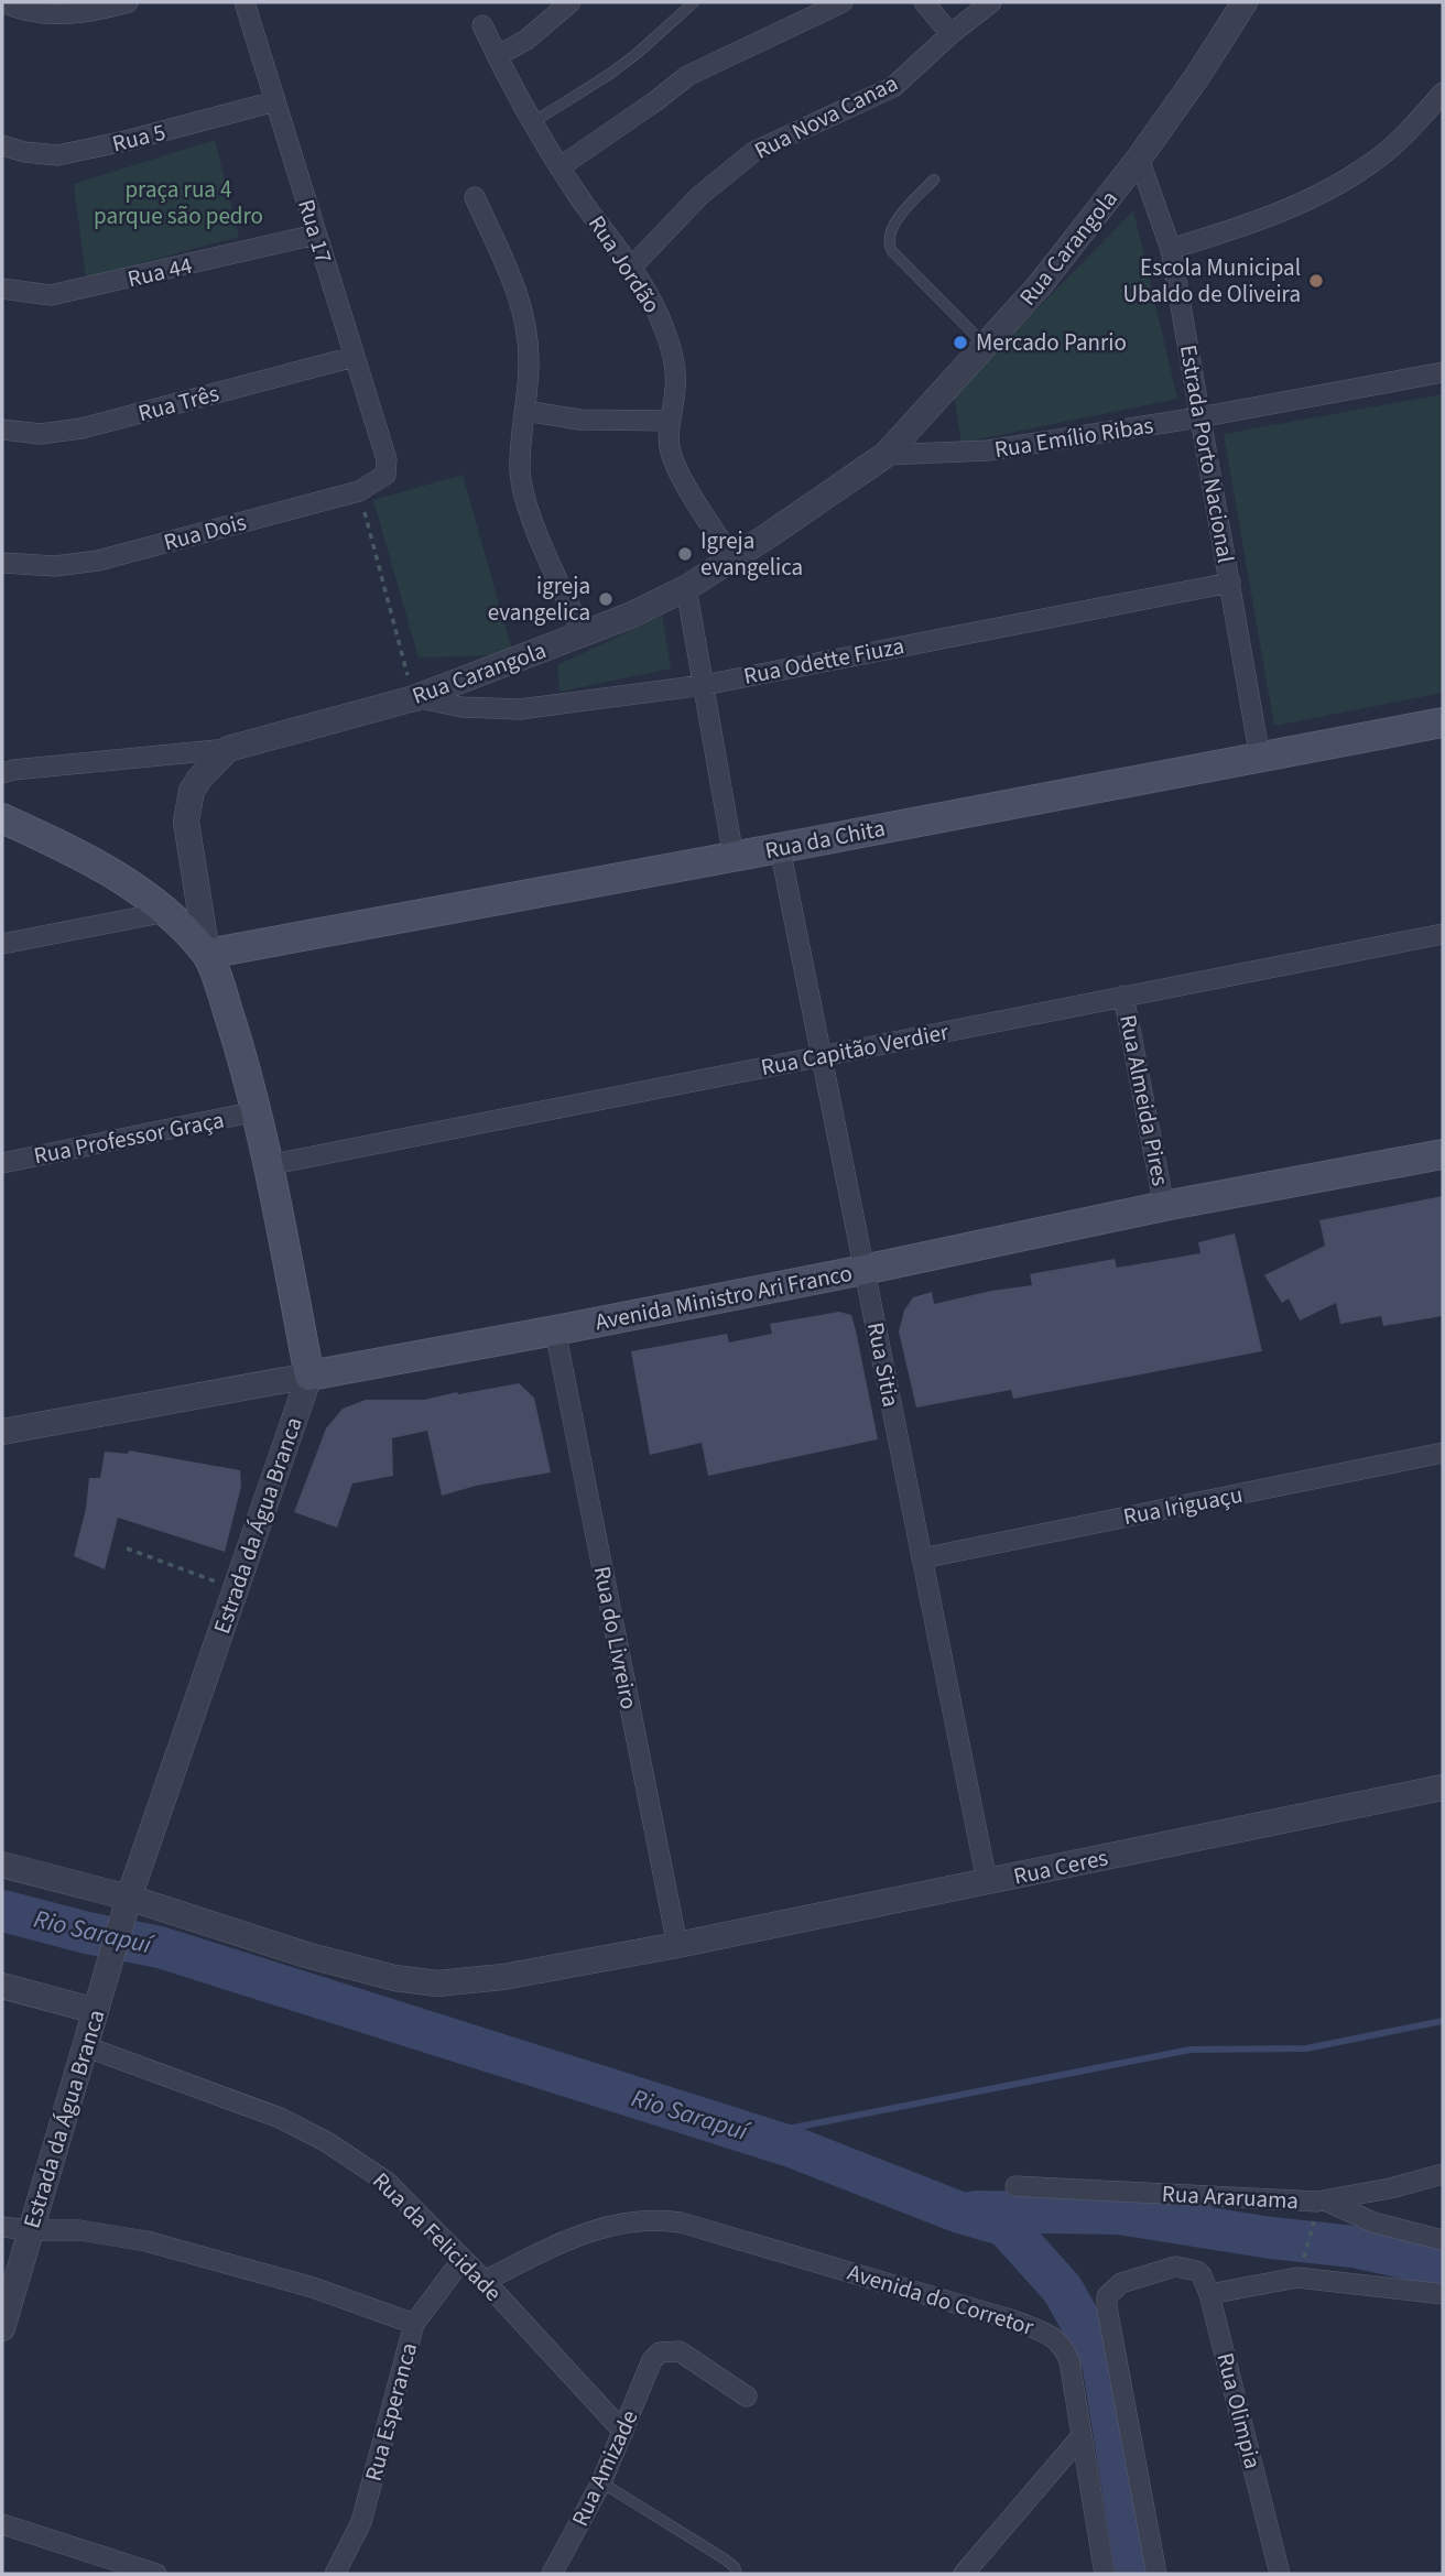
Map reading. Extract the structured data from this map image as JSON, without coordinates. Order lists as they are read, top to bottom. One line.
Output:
{"streets":{"main road":["Rua da Chita","Avenida Ministro Ari Franco"],"street":["Rua Nova Canaa","Rua 5","Rua 17","Rua Carangola","Rua Jordão","Rua 44","Rua Três","Rua Emílio Ribas","Estrada Porto Nacional","Rua Dois","Rua Odette Fiuza","Rua Capitão Verdier","Rua Almeida Pires","Rua Professor Graça","Rua Sitia","Rua Iriguaçu","Estrada da Água Branca","Rua do Livreiro","Rua Ceres","Rua Araruama","Rua da Felicidade","Avenida do Corretor","Rua Olimpia","Rua Esperanca","Rua Amizade"]},"crossings":[["Rua Nova Canaa","Rua Jordão"],["Rua 5","Rua 17"],["Rua 17","Rua 44"],["Rua 17","Rua Três"],["Rua 17","Rua Dois"],["Rua Carangola","Rua Jordão"],["Rua Carangola","Rua Emílio Ribas"],["Rua Carangola","Estrada Porto Nacional"],["Rua Carangola","Rua Odette Fiuza"],["Rua Emílio Ribas","Estrada Porto Nacional"],["Estrada Porto Nacional","Rua Odette Fiuza"],["Estrada Porto Nacional","Rua da Chita"],["Rua da Chita","Rua Sitia"],["Rua Capitão Verdier","Rua Almeida Pires"],["Rua Capitão Verdier","Rua Sitia"],["Rua Almeida Pires","Avenida Ministro Ari Franco"],["Avenida Ministro Ari Franco","Rua Sitia"],["Avenida Ministro Ari Franco","Estrada da Água Branca"],["Avenida Ministro Ari Franco","Rua do Livreiro"],["Rua Sitia","Rua Iriguaçu"],["Rua Sitia","Rua Ceres"],["Estrada da Água Branca","Rua Ceres"],["Estrada da Água Branca","Rua da Felicidade"],["Rua do Livreiro","Rua Ceres"],["Rua da Felicidade","Avenida do Corretor"],["Rua da Felicidade","Rua Esperanca"],["Rua da Felicidade","Rua Amizade"]],"water":["Rio Sarapuí"],"parks":["praça rua 4 parque são pedro"],"places":["Escola Municipal Ubaldo de Oliveira","Mercado Panrio","Igreja evangelica","igreja evangelica"]}
